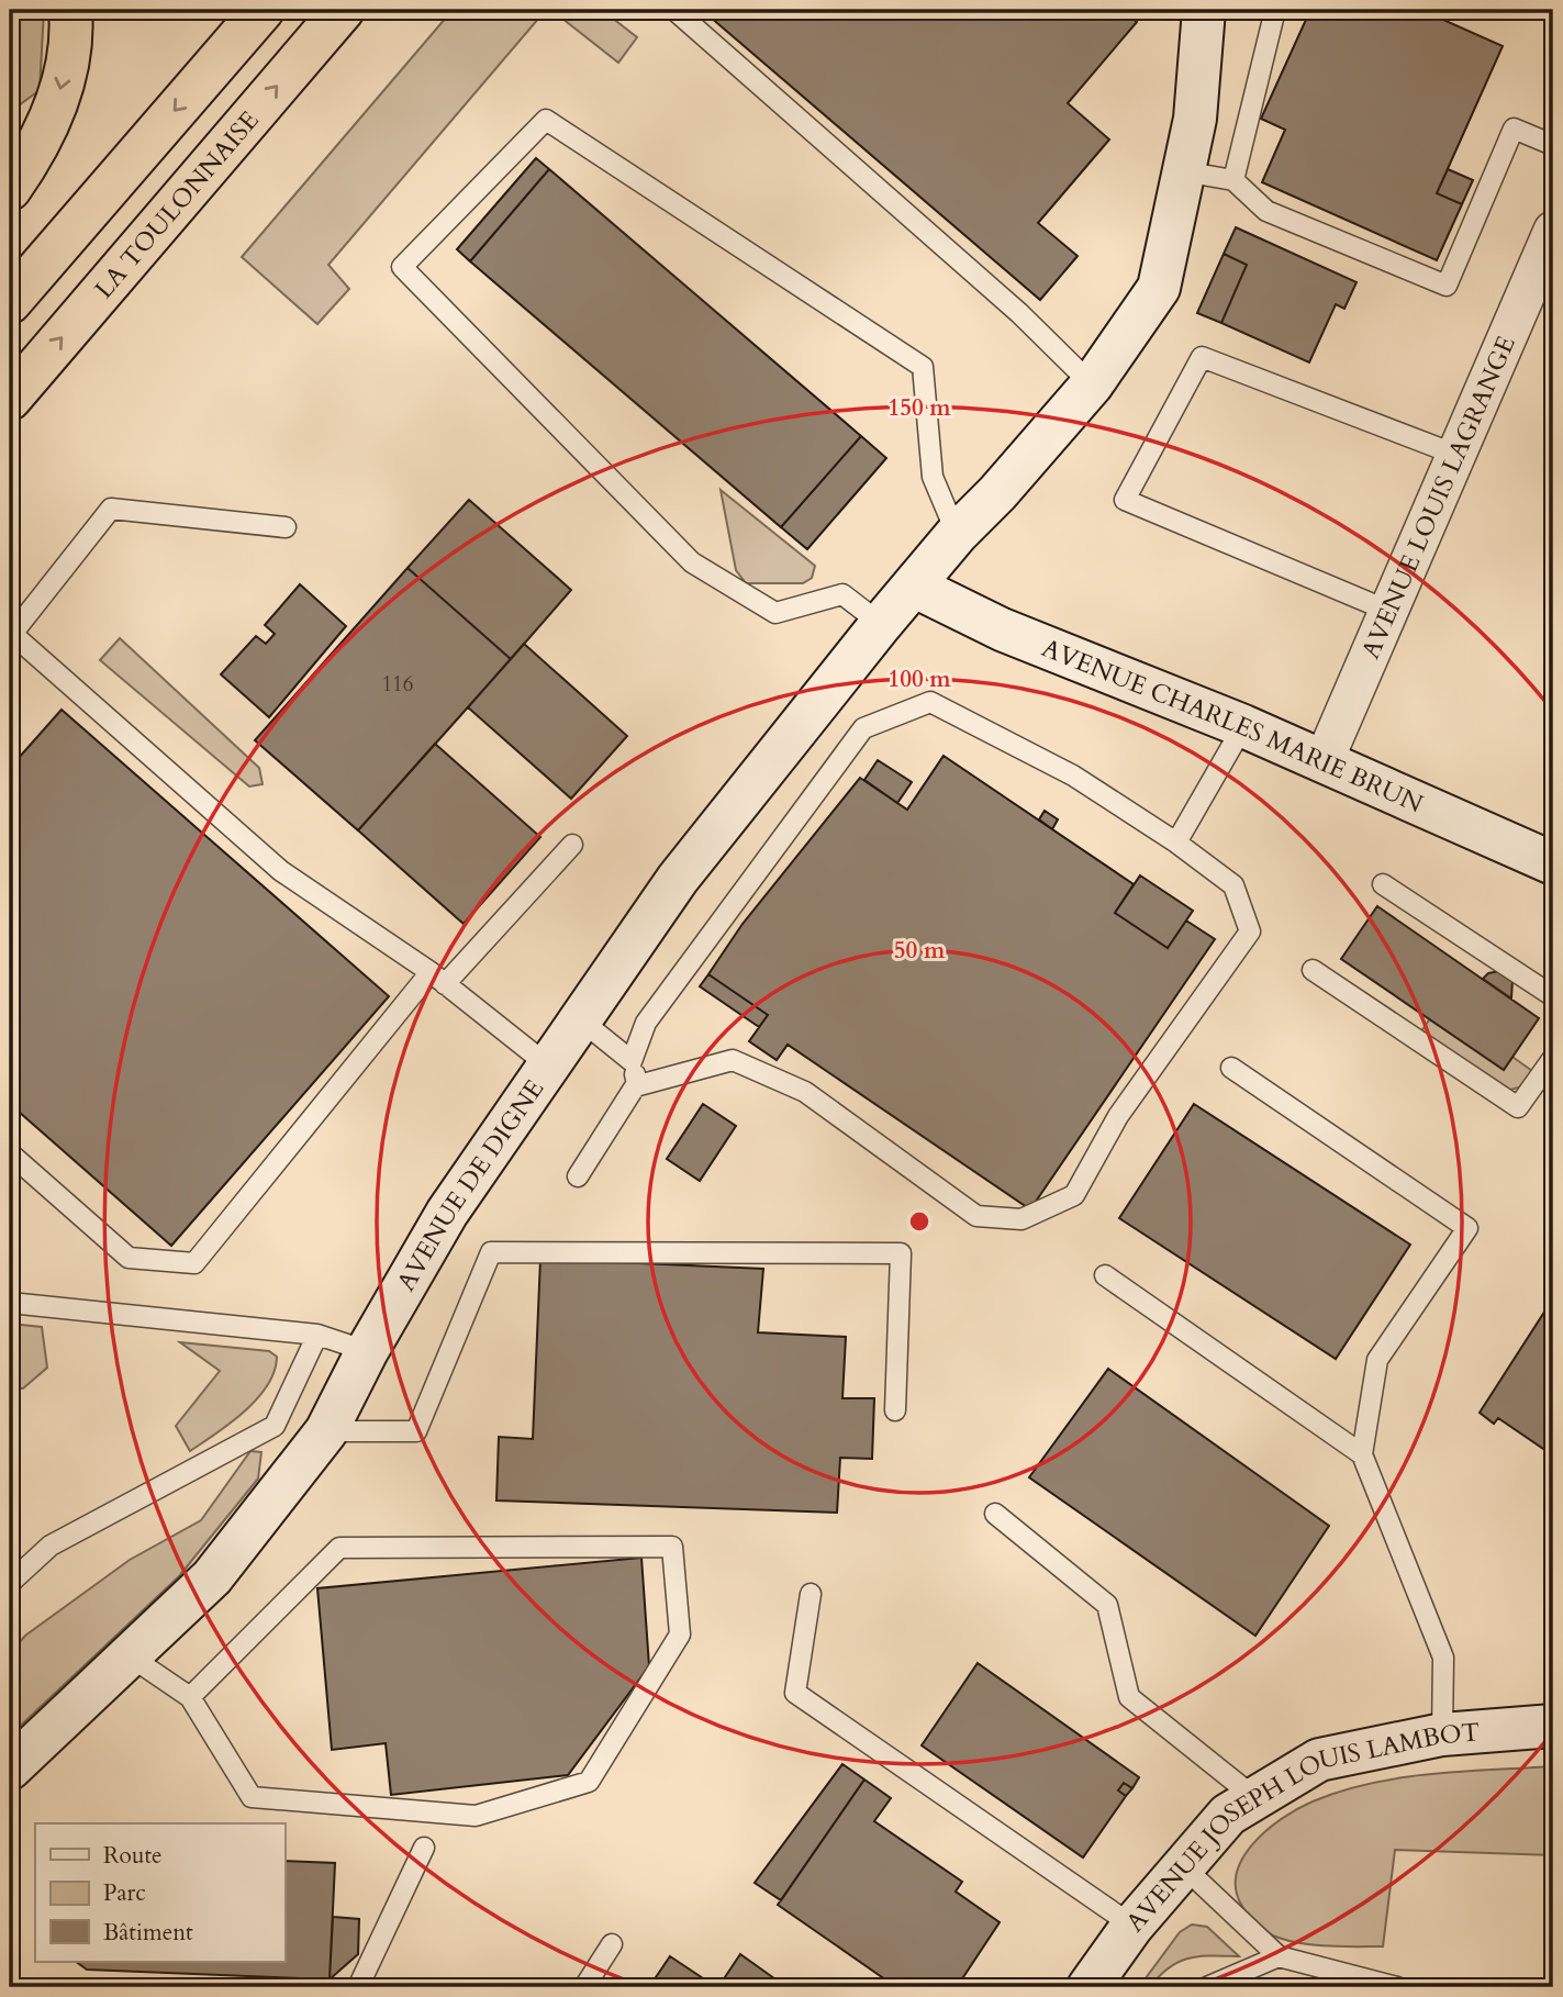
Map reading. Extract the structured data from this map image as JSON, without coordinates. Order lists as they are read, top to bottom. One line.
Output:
{"streets":{"highway":["LA TOULONNAISE"],"street":["AVENUE LOUIS LAGRANGE","AVENUE CHARLES MARIE BRUN","AVENUE DE DIGNE","AVENUE JOSEPH LOUIS LAMBOT"]},"crossings":[["AVENUE LOUIS LAGRANGE","AVENUE CHARLES MARIE BRUN"],["AVENUE CHARLES MARIE BRUN","AVENUE DE DIGNE"]],"house_numbers":["116"],"legend":["Route","Parc","Bâtiment"],"rings":["150 m","100 m","50 m"]}
